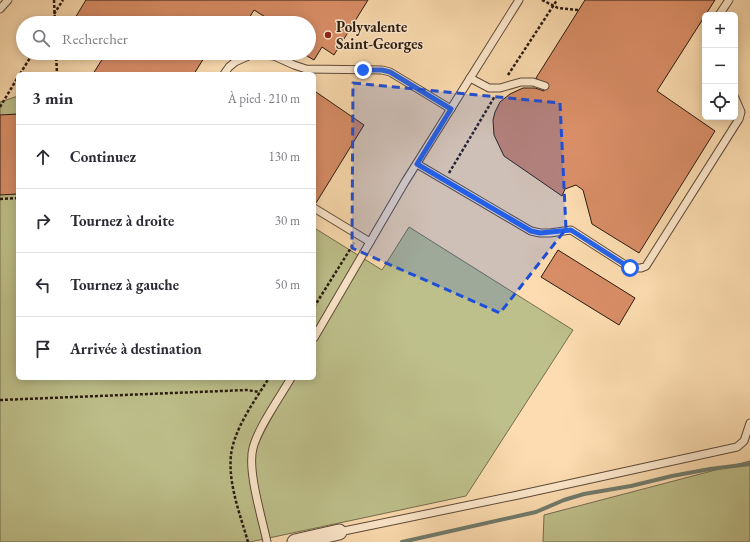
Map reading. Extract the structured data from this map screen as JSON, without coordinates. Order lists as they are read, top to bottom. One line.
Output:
{"places":["Polyvalente Saint-Georges"],"page":{"map_buttons":["+","−"],"search":"Rechercher","heading":["3 min","À pied · 210 m"],"list":[["Continuez","130 m"],["Tournez à droite","30 m"],["Tournez à gauche","50 m"],"Arrivée à destination"]}}
